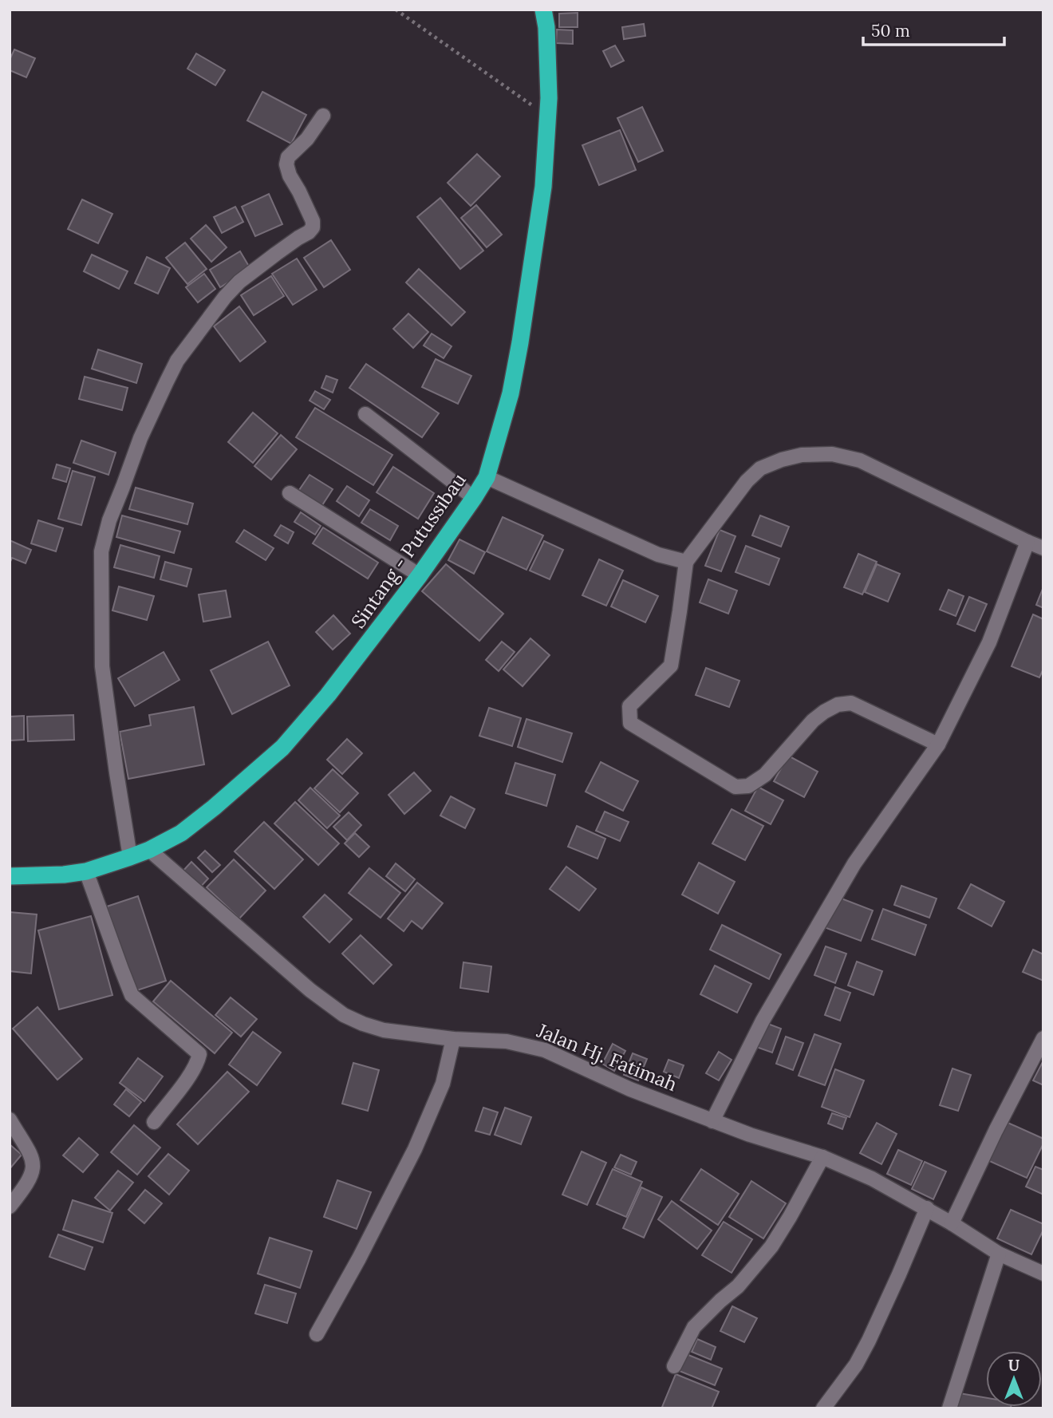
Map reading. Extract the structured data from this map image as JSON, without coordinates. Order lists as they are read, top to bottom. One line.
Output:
{"streets":{"highway":["Sintang - Putussibau"],"street":["Jalan Hj. Fatimah"]},"crossings":[["Sintang - Putussibau","Jalan Hj. Fatimah"]],"scale_bar":"50 m","north":"top"}
